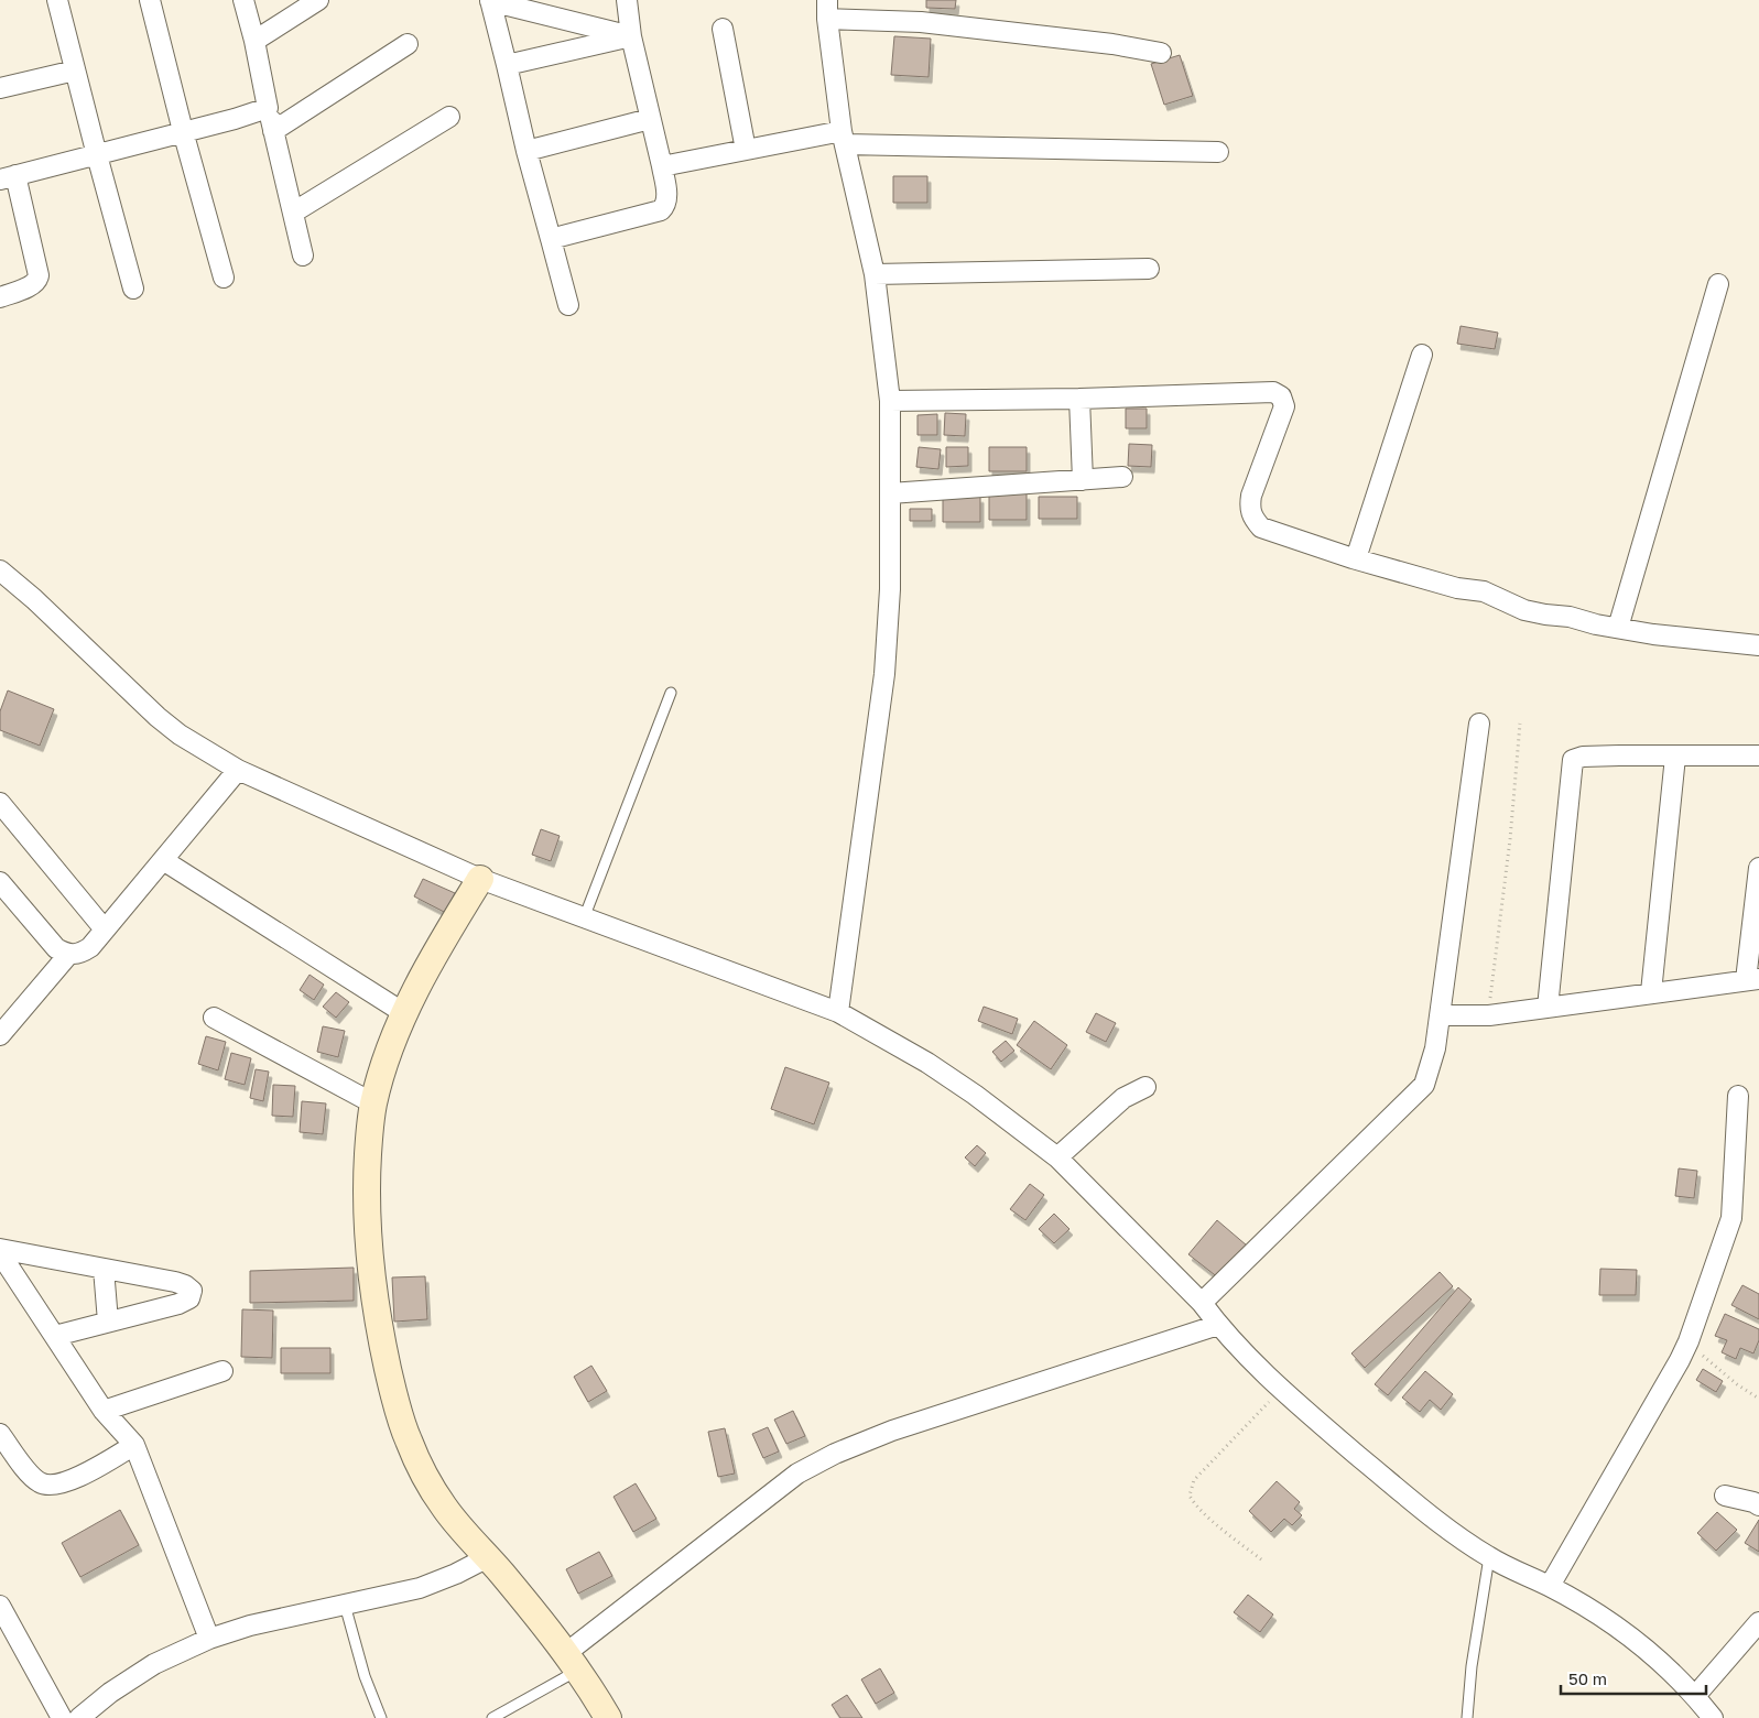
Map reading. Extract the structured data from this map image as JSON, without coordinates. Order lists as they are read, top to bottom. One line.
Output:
{"scale_bar":"50 m"}
